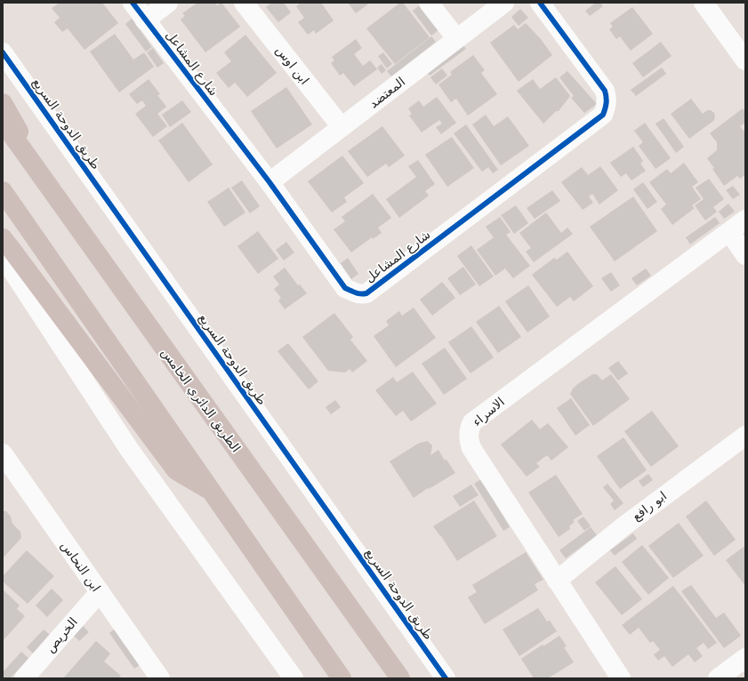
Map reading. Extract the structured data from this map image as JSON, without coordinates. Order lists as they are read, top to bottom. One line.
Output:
{"streets":{"highway":["الطريق الدائري الخامس"],"street":["شارع المشاعل","ابن اوس","المعتضد","طريق الدوحة السريع","الاسراء","ابو رافع","ابن النحاس","الخريص"]},"crossings":[["شارع المشاعل","المعتضد"],["ابن اوس","المعتضد"],["الاسراء","ابو رافع"],["ابن النحاس","الخريص"]]}
